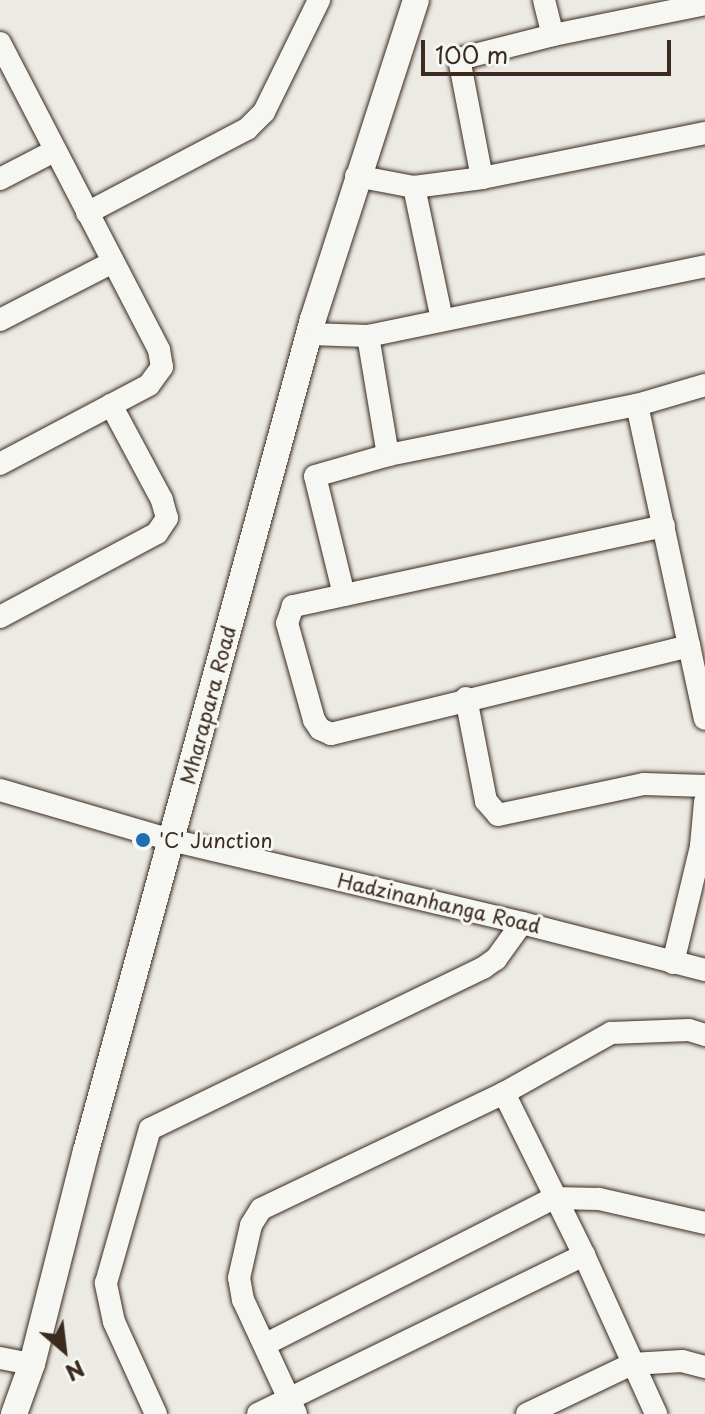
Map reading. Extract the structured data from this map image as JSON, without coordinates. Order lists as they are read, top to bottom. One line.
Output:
{"streets":{"main road":["Mharapara Road"],"street":["Hadzinanhanga Road"]},"crossings":[["Mharapara Road","Hadzinanhanga Road"]],"places":["'C' Junction"],"scale_bar":"100 m","north":"bottom right"}
